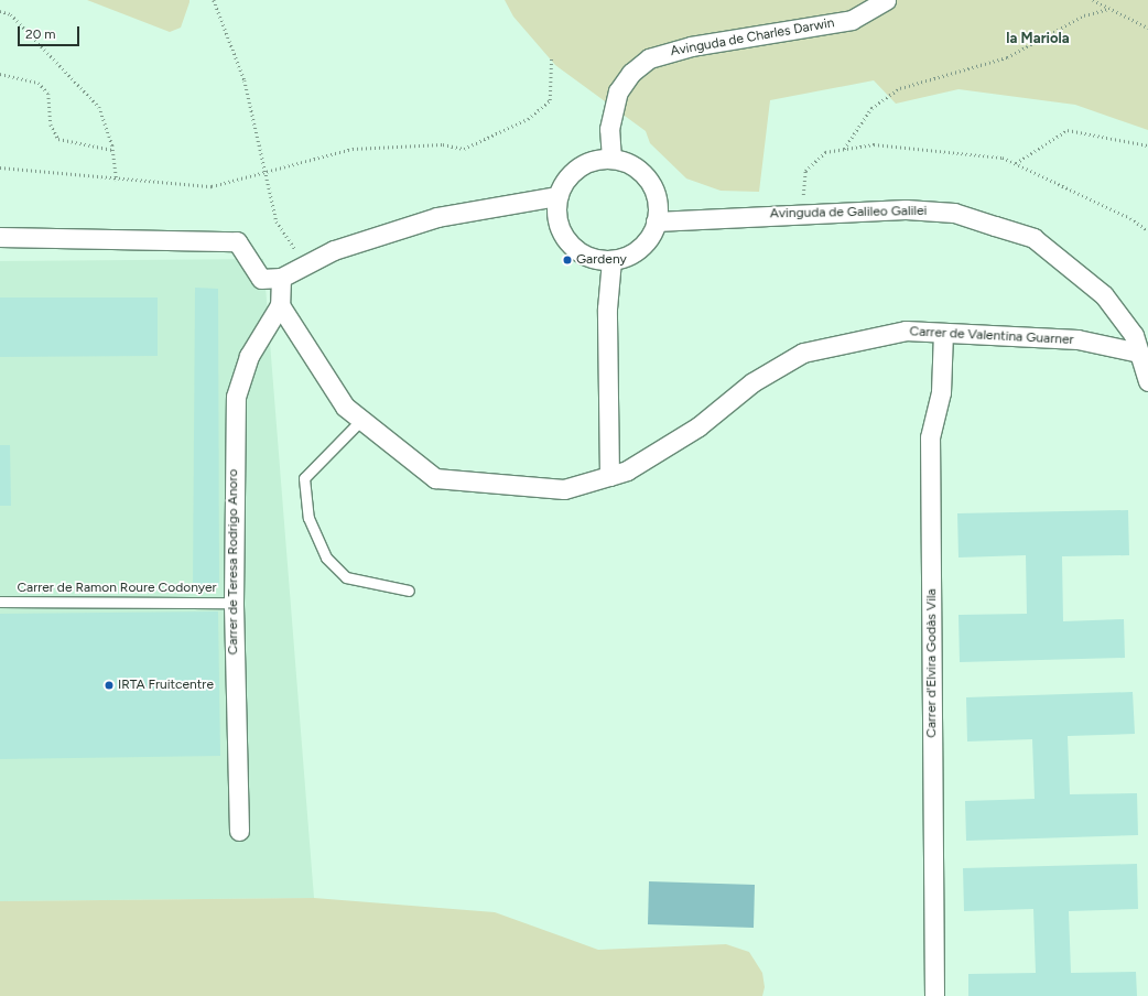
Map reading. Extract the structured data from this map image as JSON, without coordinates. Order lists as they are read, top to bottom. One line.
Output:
{"streets":{"street":["Avinguda de Charles Darwin","Avinguda de Galileo Galilei","Carrer de Valentina Guarner","Carrer de Teresa Rodrigo Anoro","Carrer d'Elvira Godàs Vila"],"lane":["Carrer de Ramon Roure Codonyer"]},"crossings":[["Avinguda de Charles Darwin","Avinguda de Galileo Galilei"],["Avinguda de Galileo Galilei","Carrer de Valentina Guarner"],["Carrer de Valentina Guarner","Carrer de Teresa Rodrigo Anoro"],["Carrer de Valentina Guarner","Carrer d'Elvira Godàs Vila"],["Carrer de Teresa Rodrigo Anoro","Carrer de Ramon Roure Codonyer"]],"districts":["la Mariola"],"places":["Gardeny","IRTA Fruitcentre"],"scale_bar":"20 m"}
